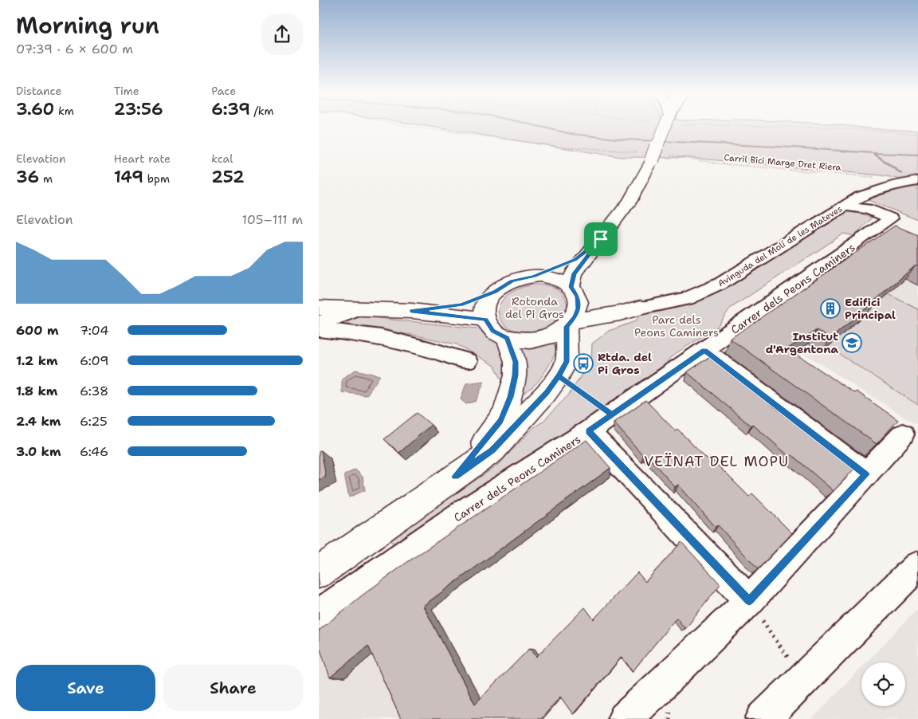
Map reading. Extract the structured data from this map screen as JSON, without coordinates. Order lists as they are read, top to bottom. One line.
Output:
{"streets":{"street":["Avinguda del Molí de les Mateves","Carrer dels Peons Caminers"],"path":["Carril Bici Marge Dret Riera"]},"crossings":[["Carril Bici Marge Dret Riera","Avinguda del Molí de les Mateves"],["Avinguda del Molí de les Mateves","Carrer dels Peons Caminers"]],"districts":["VEÏNAT DEL MOPU"],"parks":["Rotonda del Pi Gros","Parc dels Peons Caminers"],"places":{"building":["Edifici Principal"],"school or university":["Institut d'Argentona"],"bus stop":["Rtda. del Pi Gros"]},"page":{"heading":["Morning run","07:39 · 6 × 600 m"],"stats":[["Distance","3.60 km"],["Time","23:56"],["Pace","6:39 /km"],["Elevation","36 m"],["Heart rate","149 bpm"],["kcal","252"]],"chart":["Elevation","105–111 m"],"list":[{"name":"600 m","note":"7:04"},{"name":"1.2 km","note":"6:09"},{"name":"1.8 km","note":"6:38"},{"name":"2.4 km","note":"6:25"},{"name":"3.0 km","note":"6:46"}],"buttons":["Save","Share"]}}
